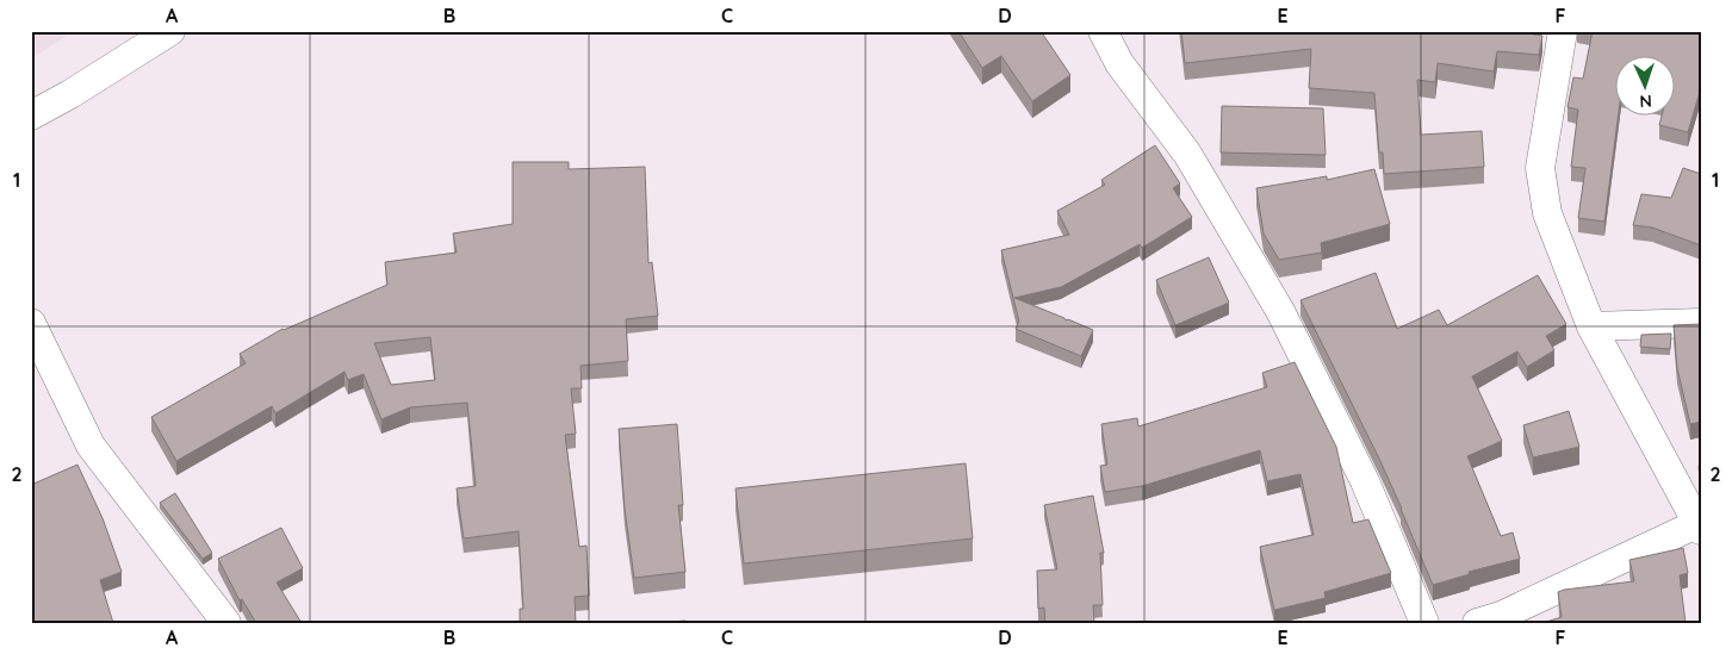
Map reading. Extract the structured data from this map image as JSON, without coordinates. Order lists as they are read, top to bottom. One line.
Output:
{"north":"bottom","grid":{"columns":["A","B","C","D","E","F"],"rows":["1","2"]}}
